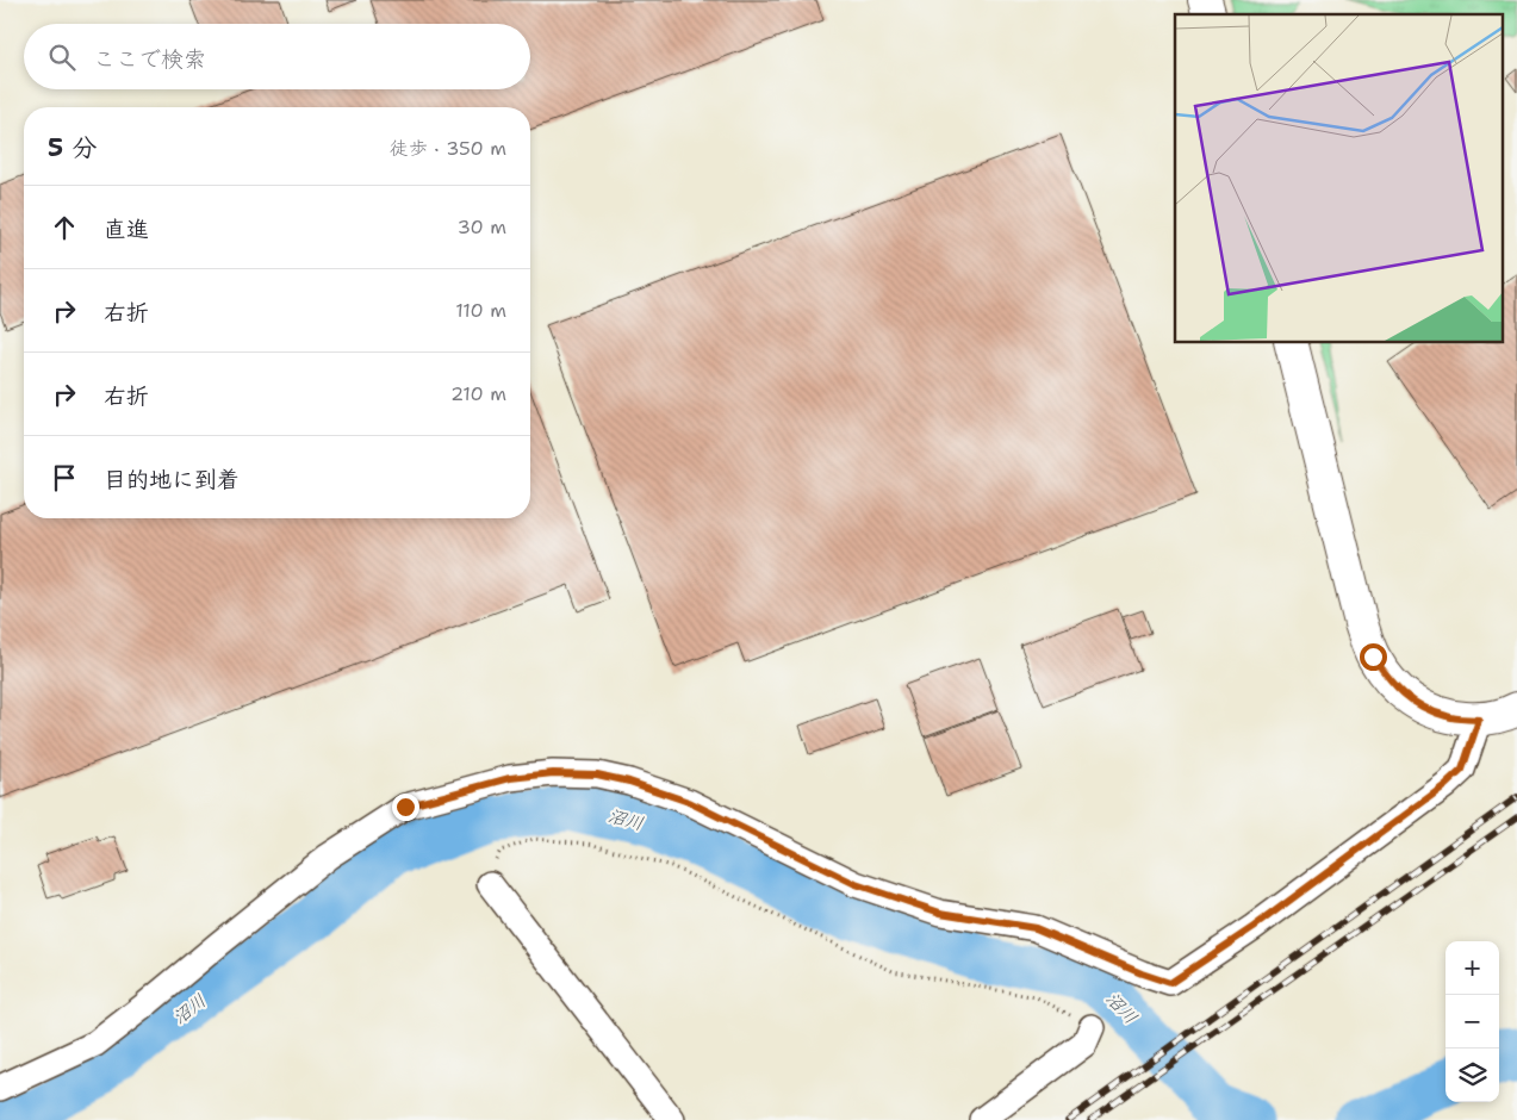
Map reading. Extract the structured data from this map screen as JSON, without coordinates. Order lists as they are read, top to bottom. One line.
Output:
{"water":["沼川"],"page":{"search":"ここで検索","heading":["5 分","徒歩 · 350 m"],"list":[["直進","30 m"],["右折","110 m"],["右折","210 m"],"目的地に到着"],"map_buttons":["+","−"]}}
